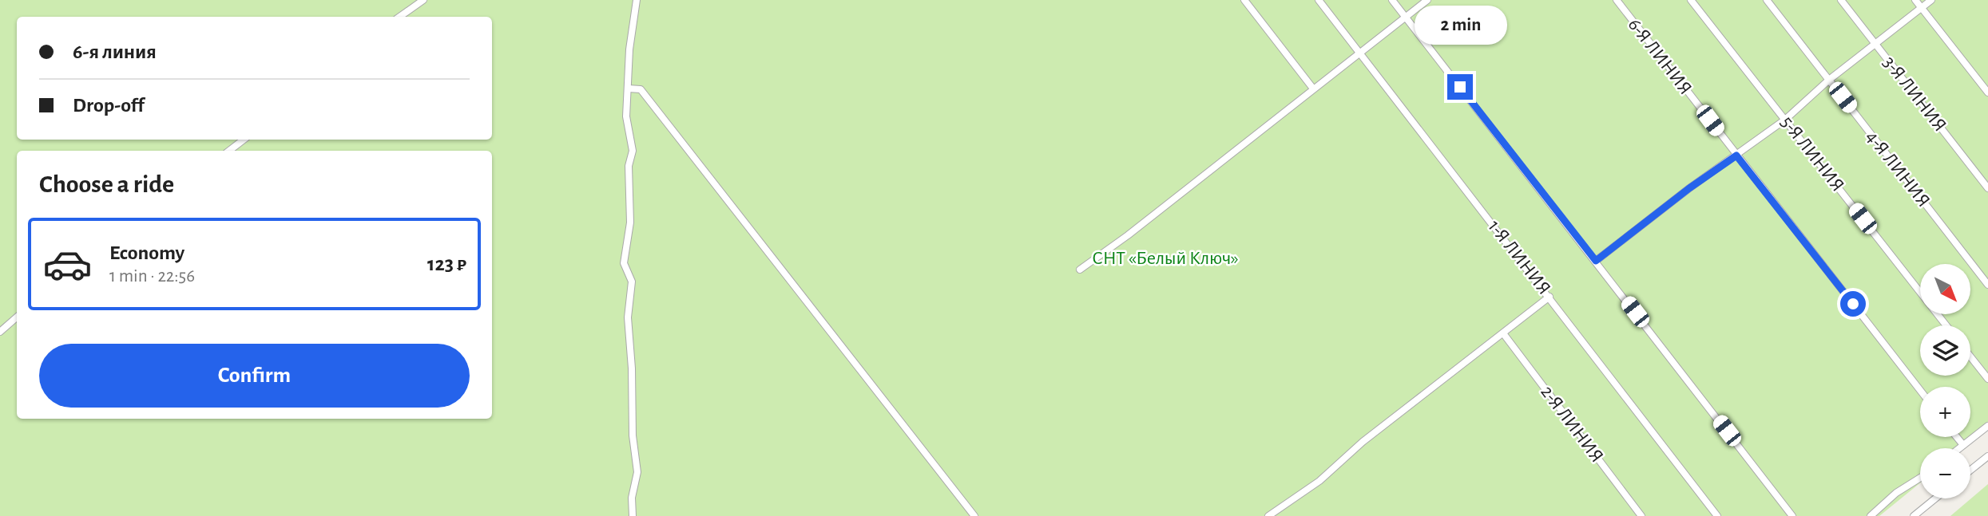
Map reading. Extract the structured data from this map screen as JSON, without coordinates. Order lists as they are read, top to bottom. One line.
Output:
{"streets":{"street":["6-Я ЛИНИЯ","3-Я ЛИНИЯ","5-Я ЛИНИЯ","4-Я ЛИНИЯ","1-Я ЛИНИЯ","2-Я ЛИНИЯ"]},"parks":["СНТ «Белый Ключ»"],"north":"bottom right","page":{"bubble":"2 min","banner":["6-я линия","Drop-off"],"heading":"Choose a ride","list":[{"name":"Economy","note":"1 min · 22:56","value":"123 ₽"}],"map_buttons":["+","−"],"buttons":"Confirm"}}
